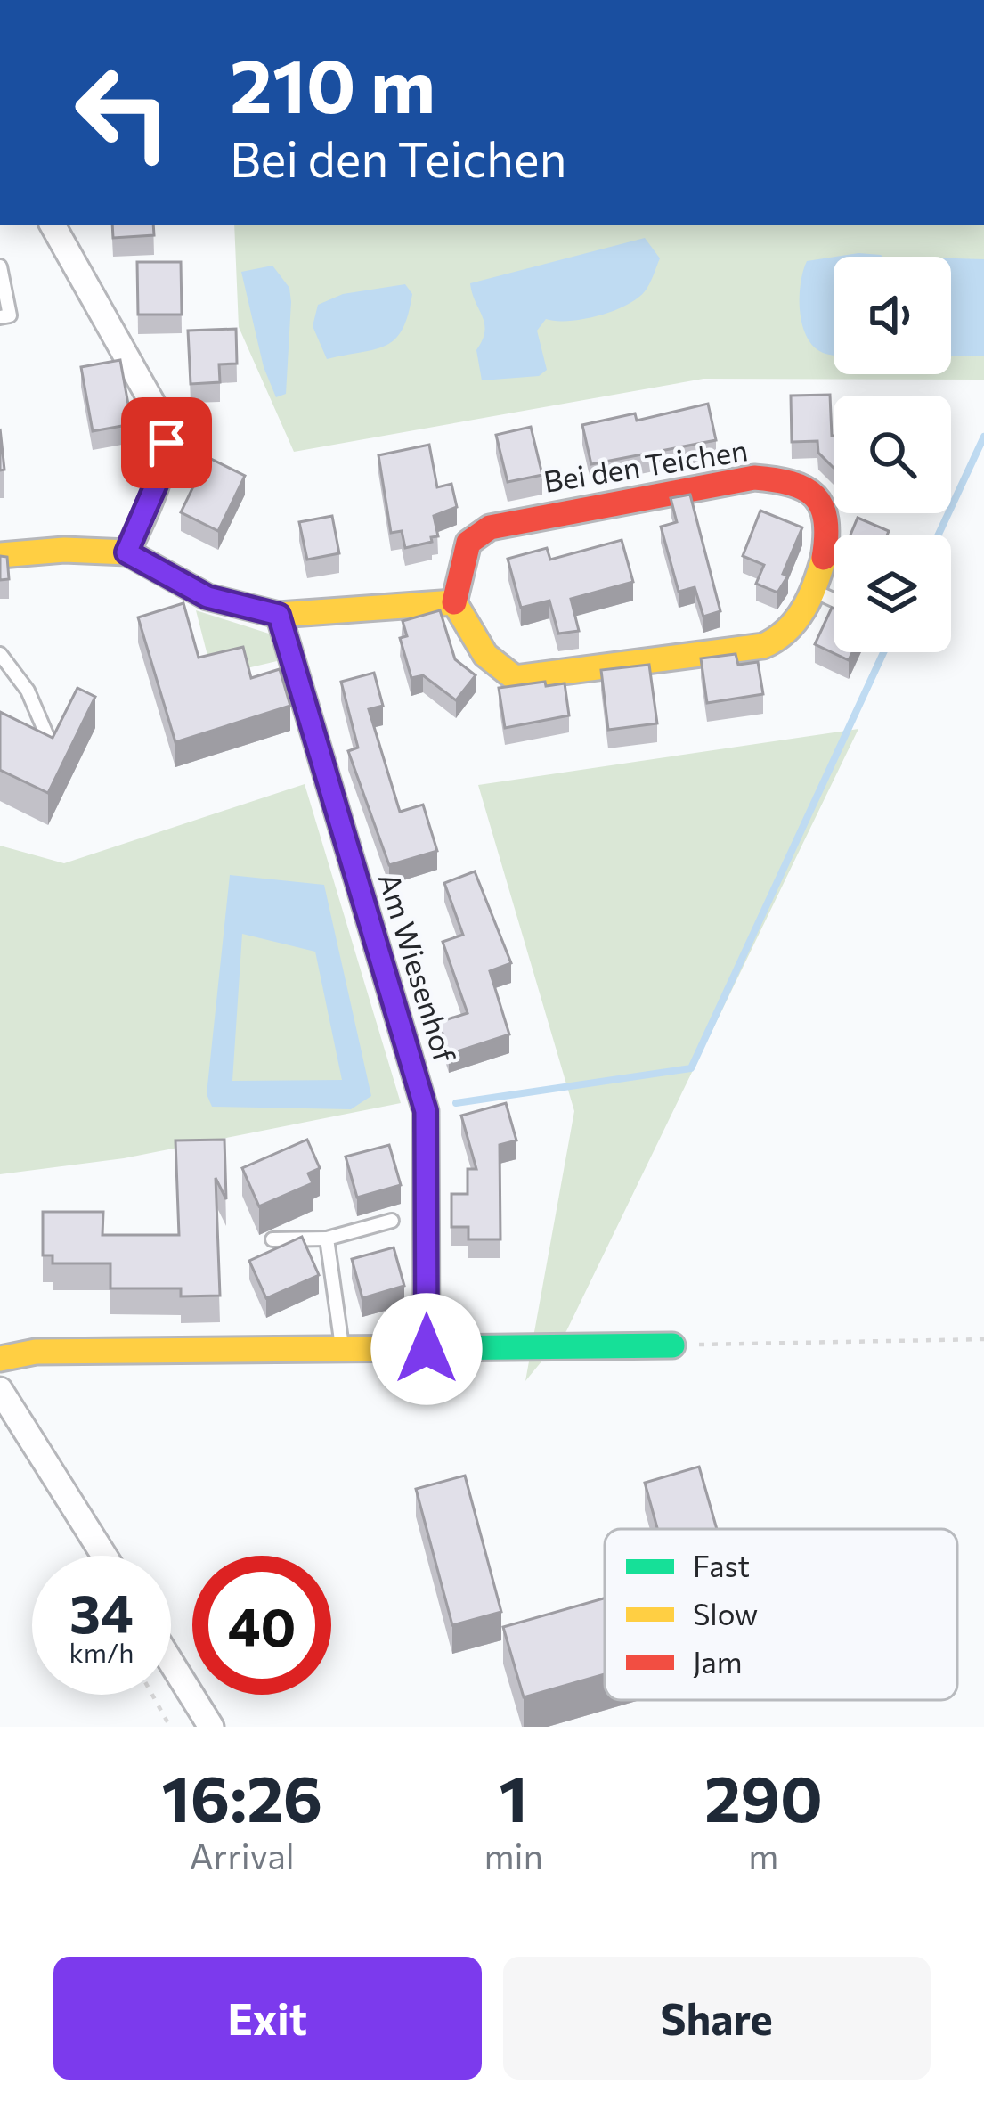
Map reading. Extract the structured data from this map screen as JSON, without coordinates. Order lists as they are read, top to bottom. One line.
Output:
{"streets":{"street":["Bei den Teichen","Am Wiesenhof"]},"legend":["Fast","Slow","Jam"],"page":{"turn":["210 m","Bei den Teichen"],"speed":"34 km/h","limit":"40","eta":["16:26","Arrival","1","min","290","m"],"buttons":["Exit","Share"]}}
